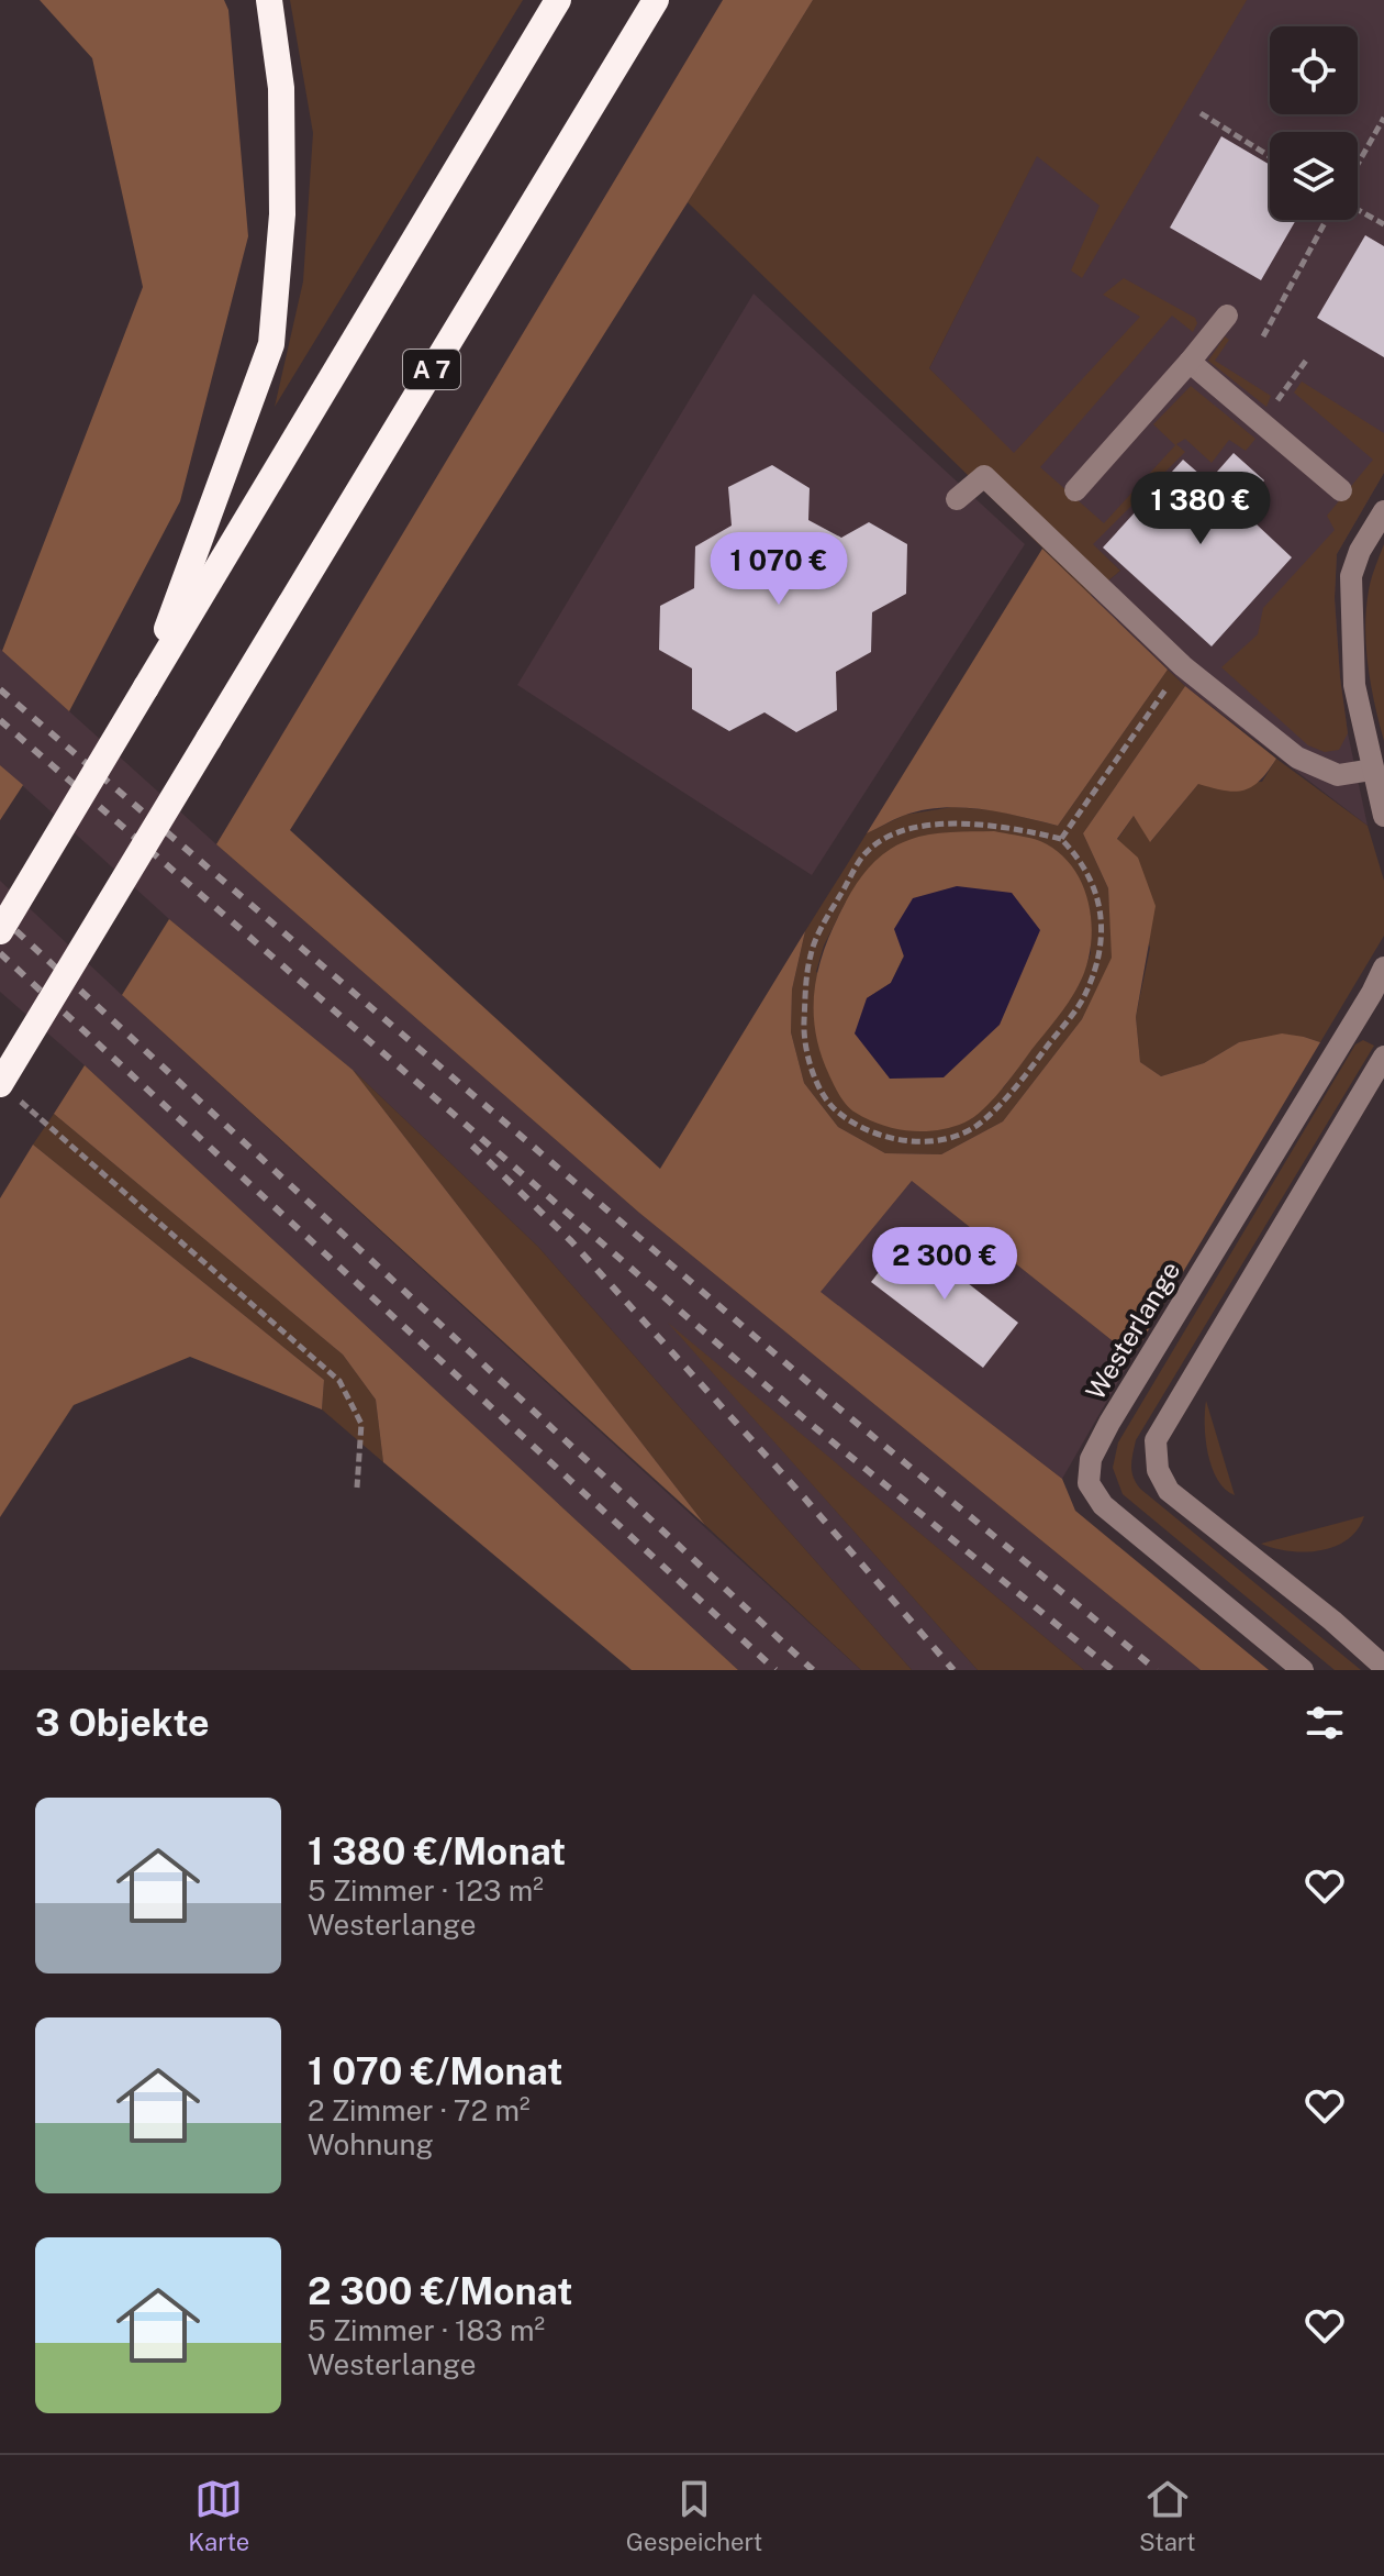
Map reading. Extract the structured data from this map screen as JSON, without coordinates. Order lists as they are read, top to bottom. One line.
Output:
{"streets":{"highway":["A 7"],"street":["Westerlange"]},"page":{"price":["1 380 €","1 070 €","2 300 €"],"heading":"3 Objekte","list":[{"name":"1 380 €/Monat","note":"5 Zimmer · 123 m² · Westerlange"},{"name":"1 070 €/Monat","note":"2 Zimmer · 72 m² · Wohnung"},{"name":"2 300 €/Monat","note":"5 Zimmer · 183 m² · Westerlange"}],"tabs":["Karte","Gespeichert","Start"]}}
